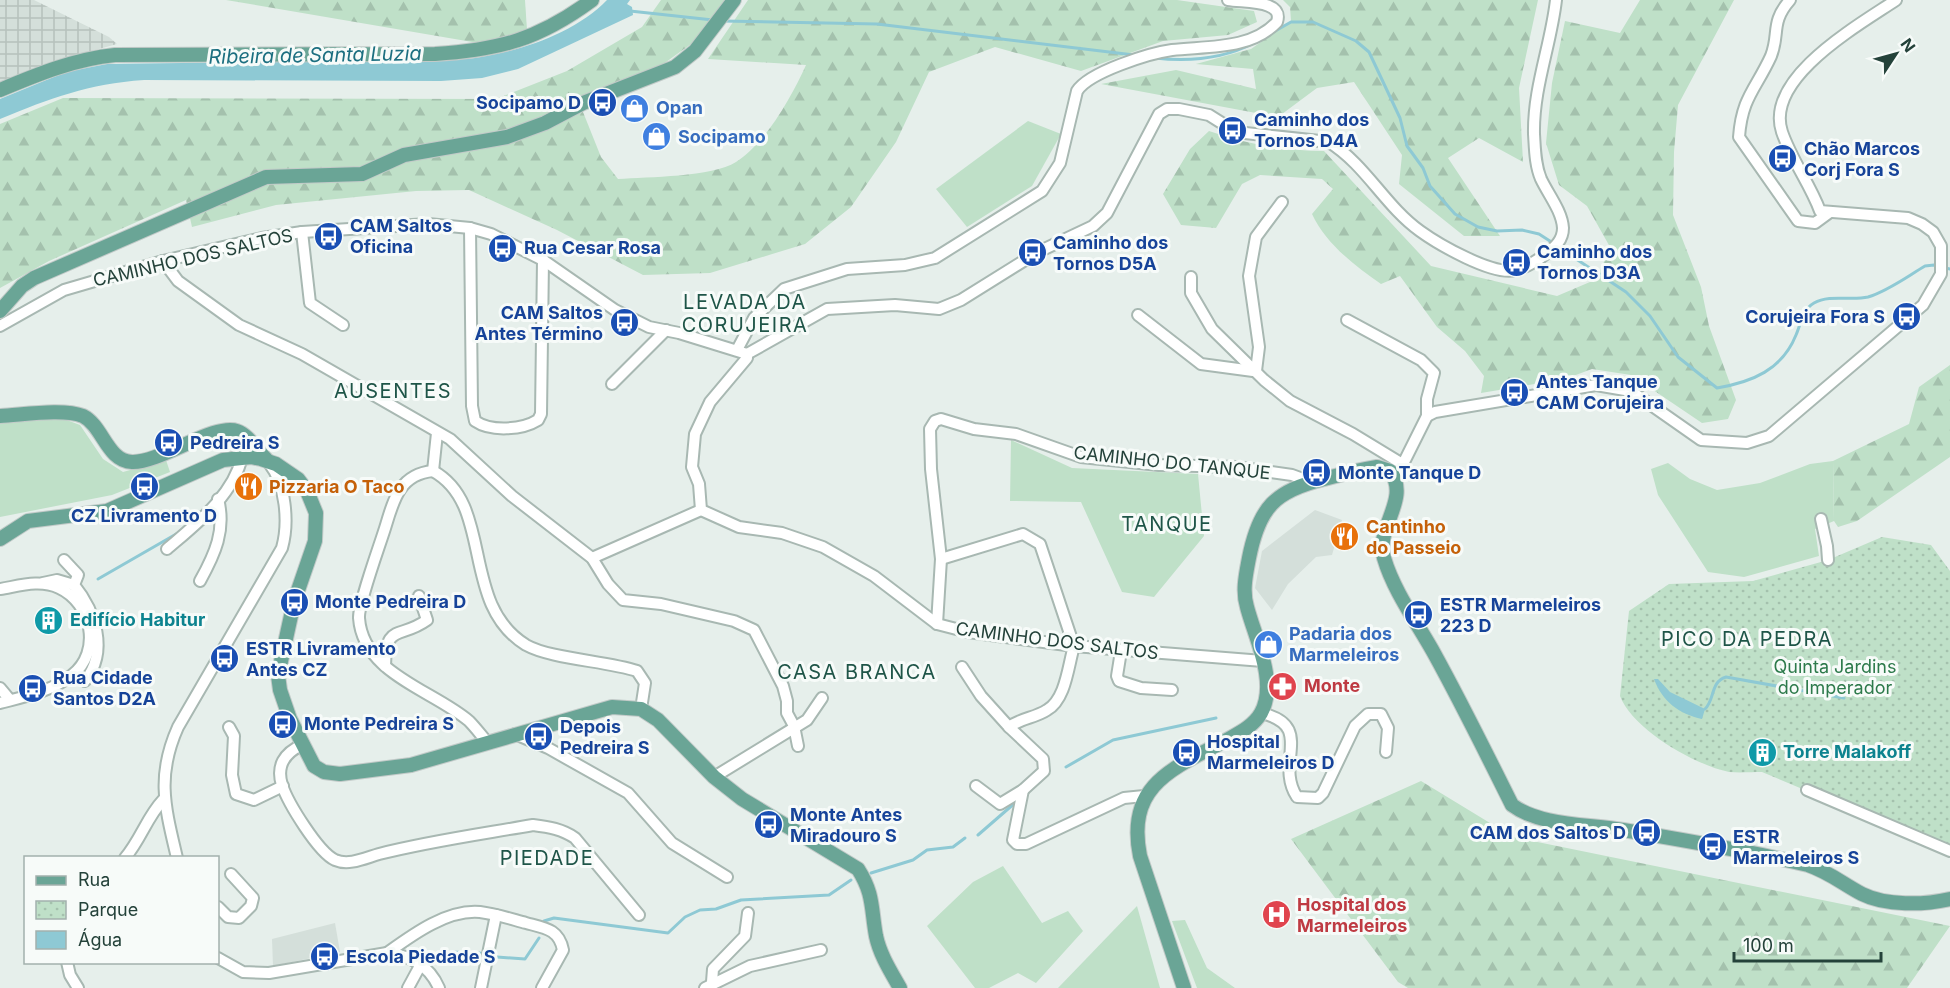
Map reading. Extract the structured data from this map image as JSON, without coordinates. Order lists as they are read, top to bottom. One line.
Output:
{"streets":{"street":["CAMINHO DOS SALTOS","CAMINHO DO TANQUE"]},"districts":["LEVADA DA CORUJEIRA","AUSENTES","TANQUE","PICO DA PEDRA","CASA BRANCA","PIEDADE"],"water":["Ribeira de Santa Luzia"],"parks":["Quinta Jardins do Imperador"],"places":{"bus stop":["Socipamo D","Caminho dos Tornos D4A","Chão Marcos Corj Fora S","CAM Saltos Oficina","Rua Cesar Rosa","Caminho dos Tornos D5A","Caminho dos Tornos D3A","Corujeira Fora S","CAM Saltos Antes Término","Antes Tanque CAM Corujeira","Pedreira S","Monte Tanque D","CZ Livramento D","Monte Pedreira D","ESTR Marmeleiros 223 D","ESTR Livramento Antes CZ","Rua Cidade Santos D2A","Monte Pedreira S","Depois Pedreira S","Hospital Marmeleiros D","Monte Antes Miradouro S","CAM dos Saltos D","ESTR Marmeleiros S","Escola Piedade S"],"shop":["Opan","Socipamo","Padaria dos Marmeleiros"],"restaurant":["Pizzaria O Taco","Cantinho do Passeio"],"building":["Edifício Habitur","Torre Malakoff"],"pharmacy":["Monte"],"hospital":["Hospital dos Marmeleiros"]},"legend":["Rua","Parque","Água"],"scale_bar":"100 m","north":"top right"}
